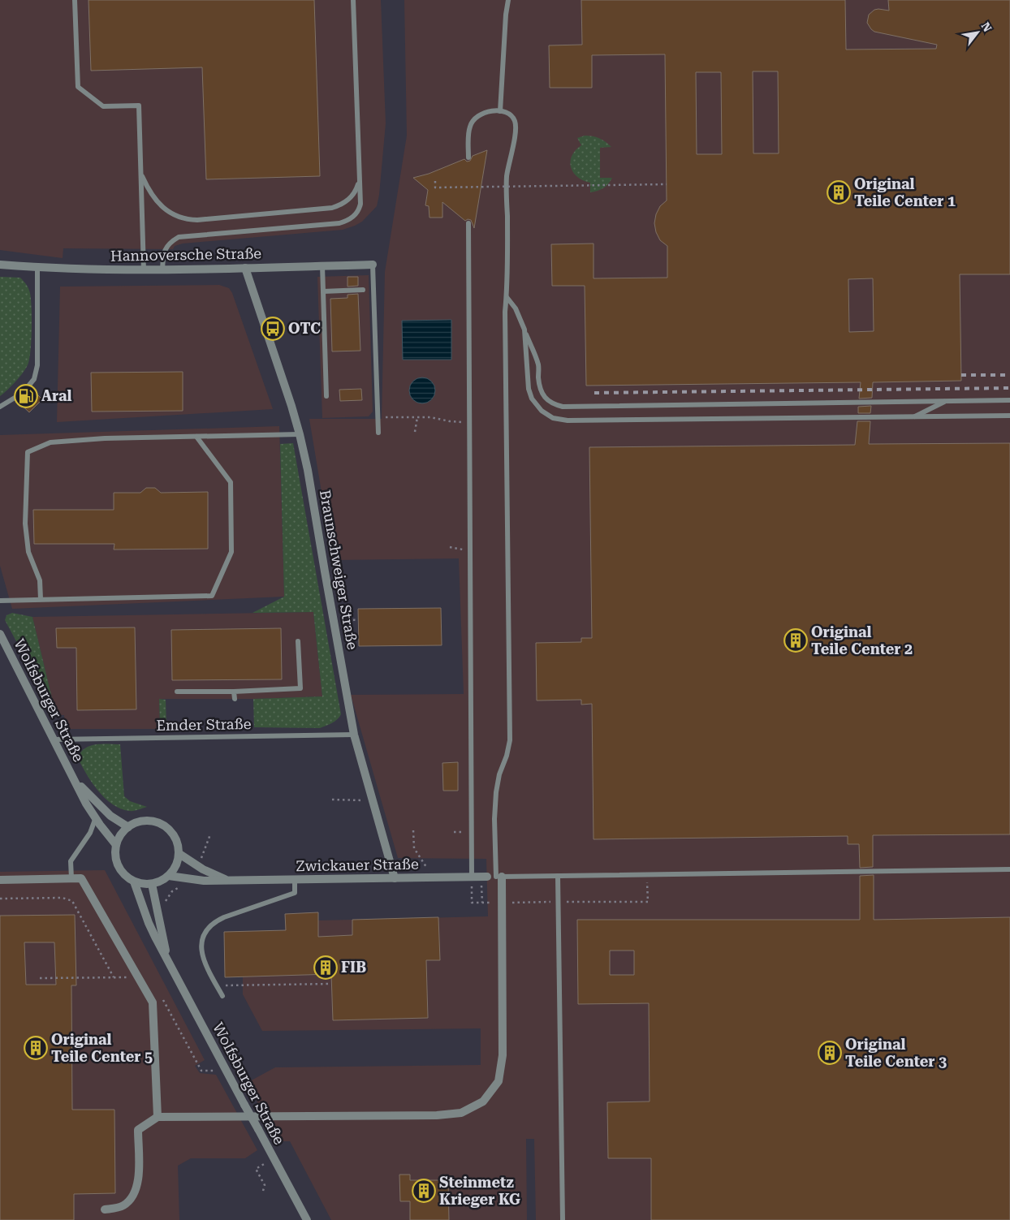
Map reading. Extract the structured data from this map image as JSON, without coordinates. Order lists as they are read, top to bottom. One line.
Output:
{"streets":{"street":["Hannoversche Straße","Braunschweiger Straße","Wolfsburger Straße","Zwickauer Straße"],"lane":["Emder Straße"]},"crossings":[["Hannoversche Straße","Braunschweiger Straße"],["Braunschweiger Straße","Emder Straße"],["Braunschweiger Straße","Zwickauer Straße"],["Wolfsburger Straße","Emder Straße"],["Wolfsburger Straße","Zwickauer Straße"]],"places":{"building":["Original Teile Center 1","Original Teile Center 2","FIB","Original Teile Center 5","Original Teile Center 3","Steinmetz Krieger KG"],"bus stop":["OTC"],"fuel station":["Aral"]},"north":"top right"}
